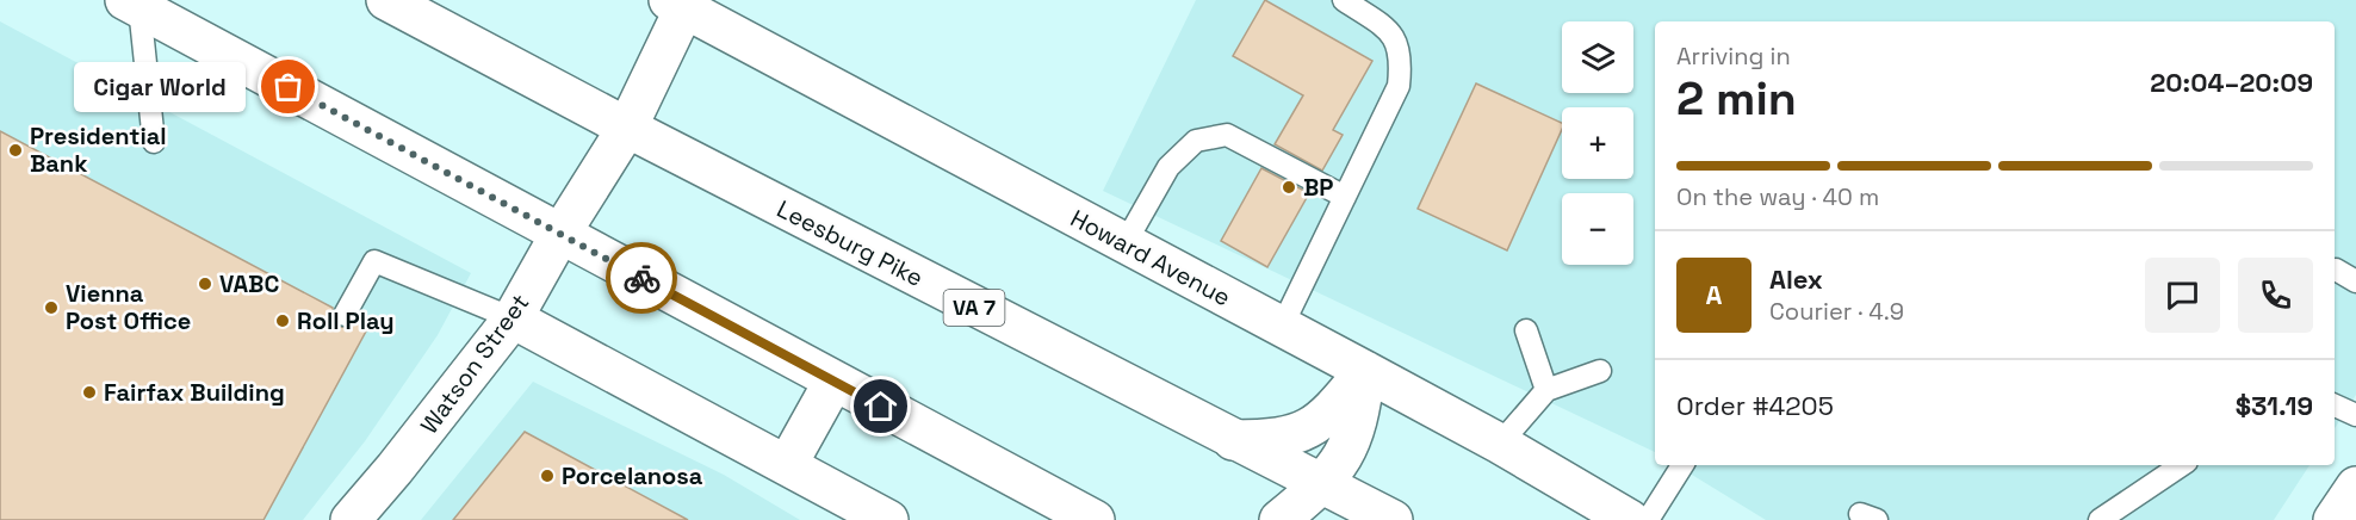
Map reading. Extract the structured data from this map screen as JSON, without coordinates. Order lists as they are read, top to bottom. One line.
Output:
{"streets":{"main road":["Leesburg Pike","Howard Avenue","VA 7","Watson Street"]},"crossings":[["Leesburg Pike","Watson Street"],["Howard Avenue","Watson Street"]],"places":["Cigar World","Presidential Bank","BP","VABC","Vienna Post Office","Roll Play","Fairfax Building","Porcelanosa"],"page":{"map_buttons":["+","−"],"heading":["2 min","Arriving in","20:04–20:09"],"panel":["Alex","Courier · 4.9","Order #4205","$31.19"],"bubble":"Cigar World","bar":"On the way · 40 m","round":"A"}}
